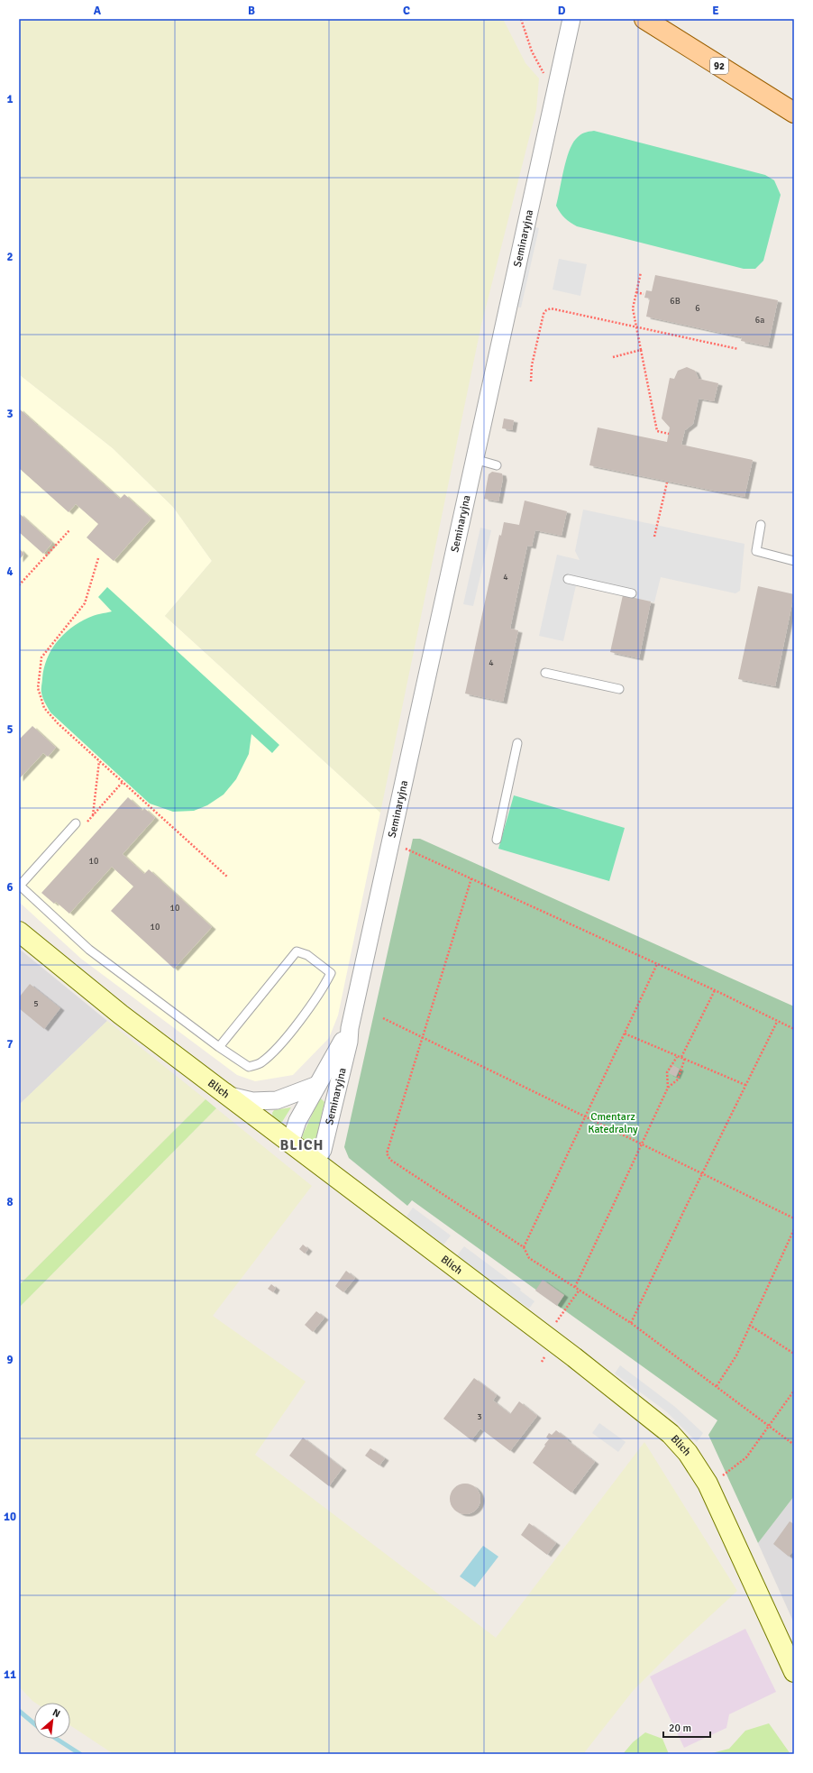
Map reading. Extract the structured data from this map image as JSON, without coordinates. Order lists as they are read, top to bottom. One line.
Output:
{"streets":{"main road":["92"],"street":["Seminaryjna","Blich"]},"crossings":[["Seminaryjna","Blich"]],"districts":["BLICH"],"parks":["Cmentarz Katedralny"],"house_numbers":["6B","6","6a","4","4","10","10","10","5","3"],"scale_bar":"20 m","north":"top right","grid":{"columns":["A","B","C","D","E"],"rows":["1","2","3","4","5","6","7","8","9","10","11"]}}
